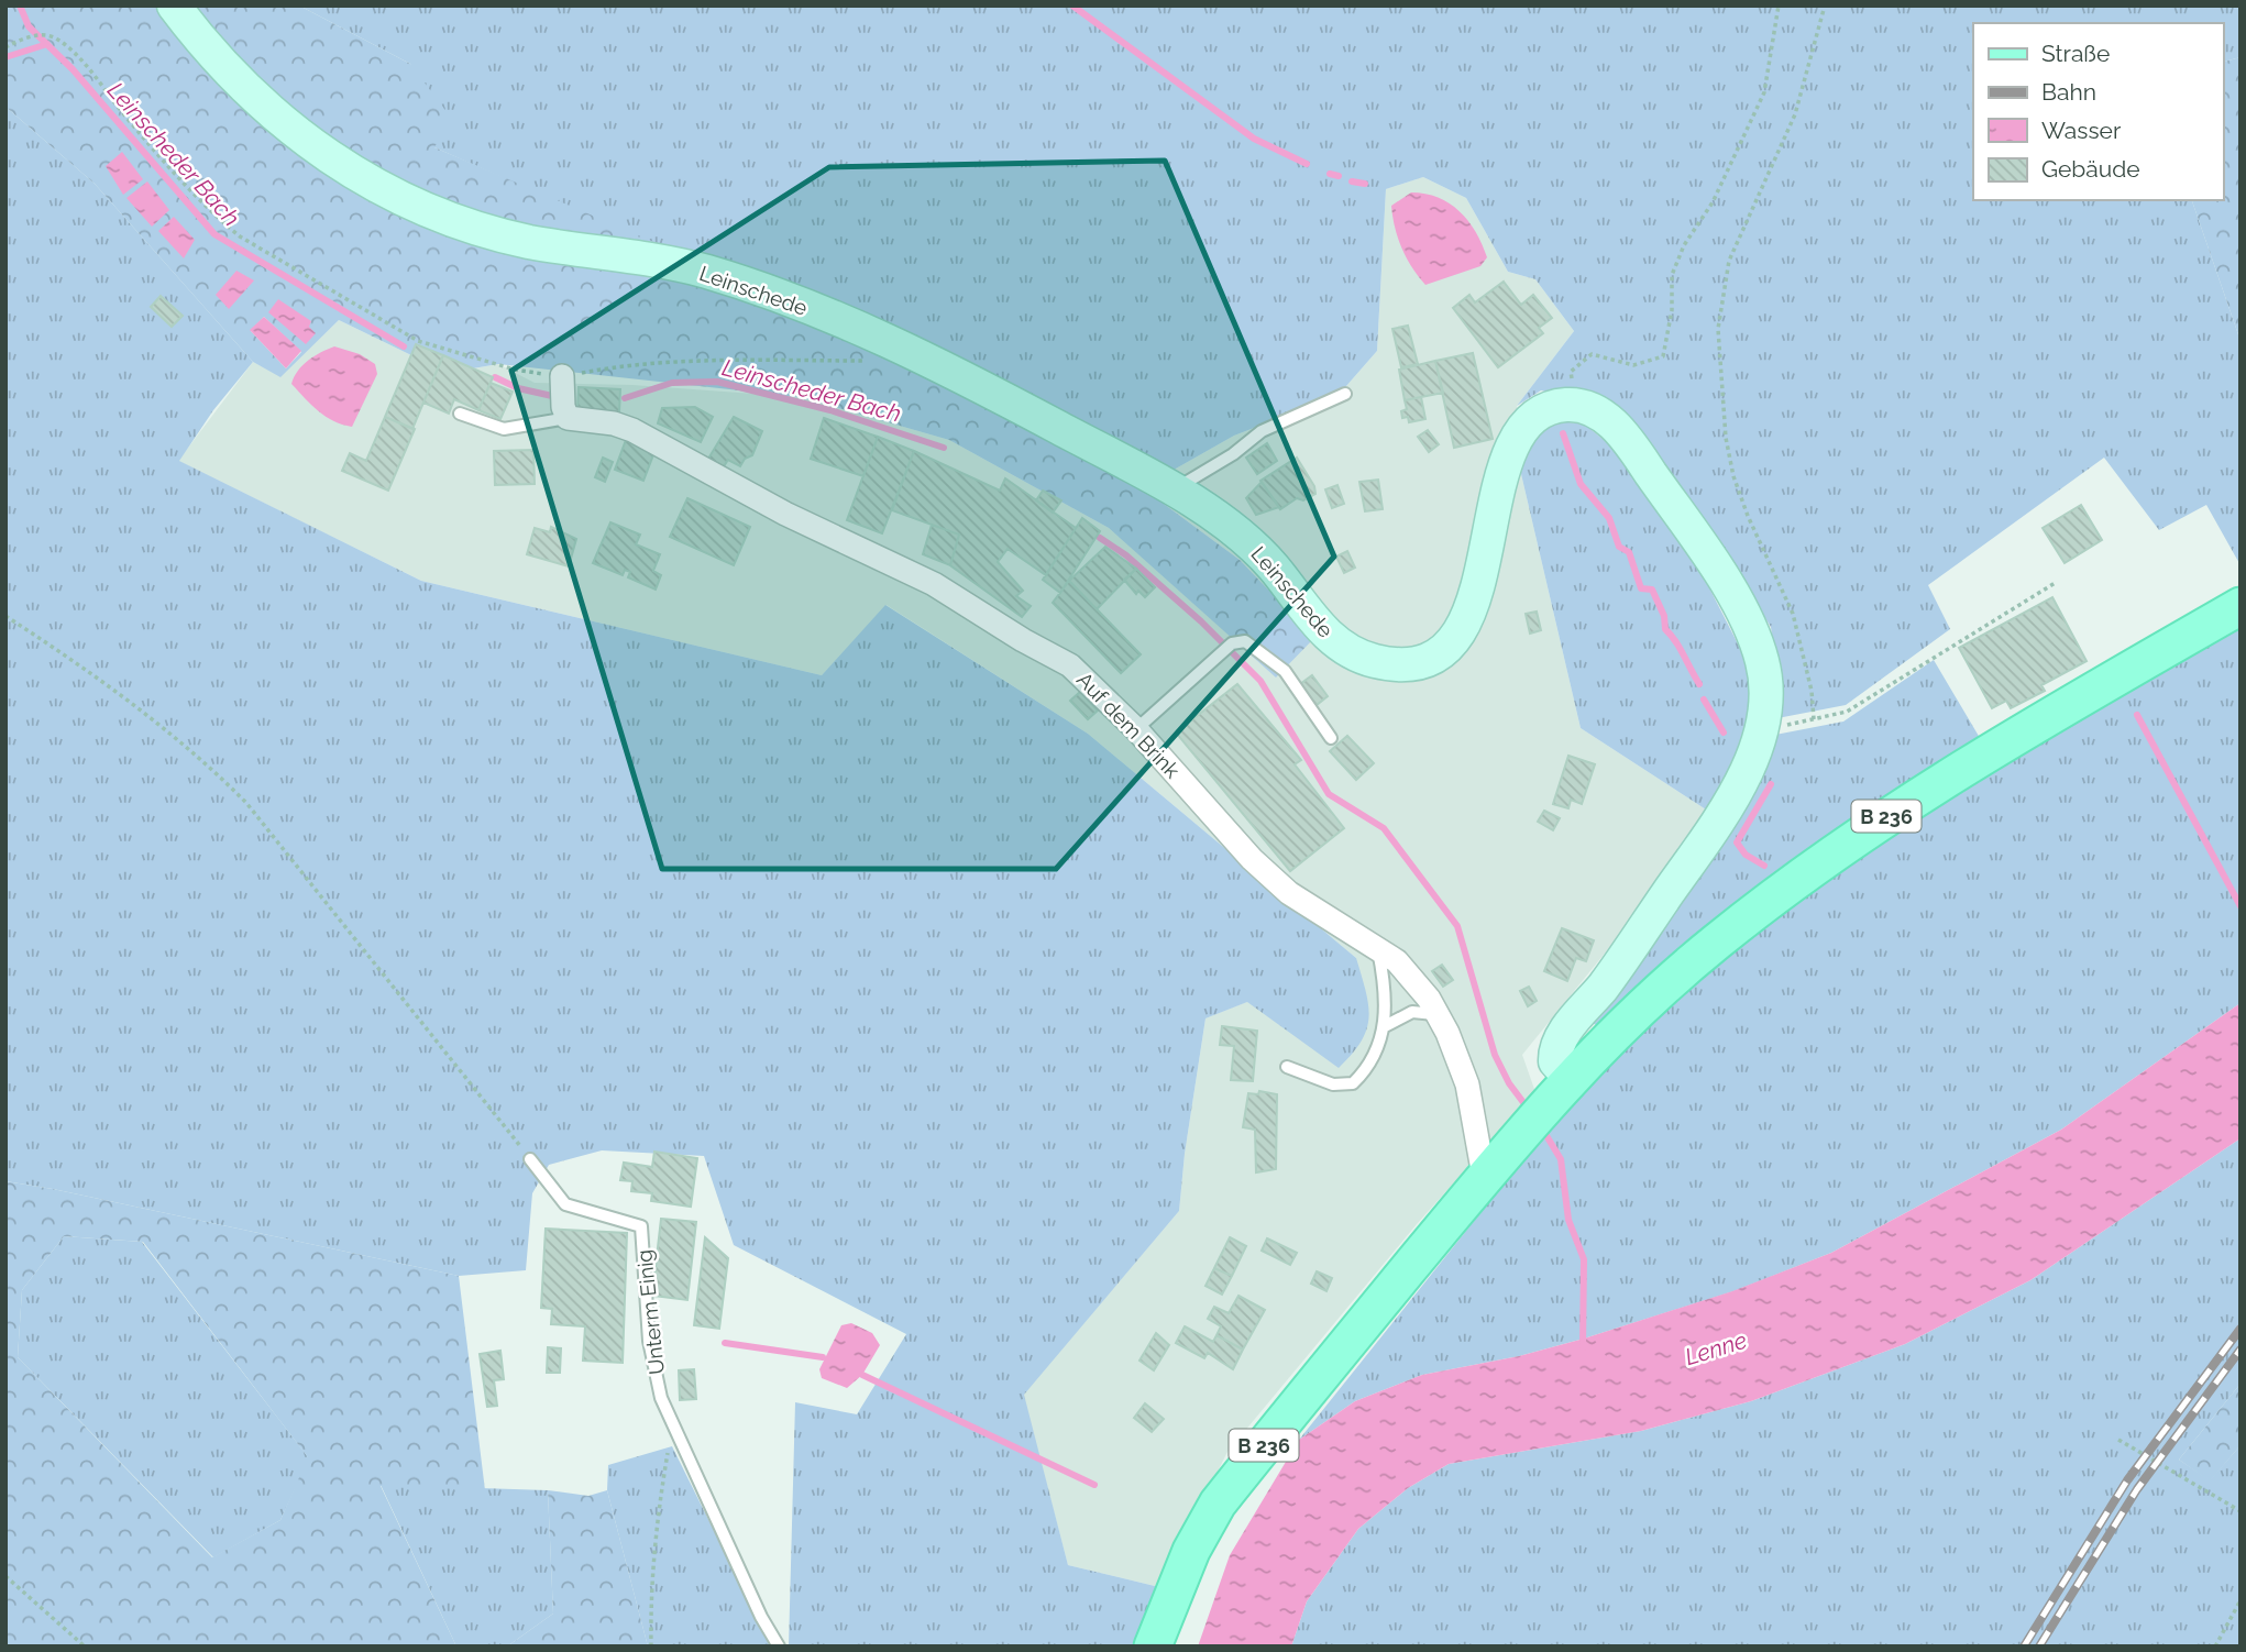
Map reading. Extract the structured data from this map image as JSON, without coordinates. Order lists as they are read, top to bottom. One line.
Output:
{"streets":{"main road":["Leinschede","B 236"],"street":["Auf dem Brink"],"lane":["Unterm Einig"]},"crossings":[["Auf dem Brink","B 236"]],"water":["Leinscheder Bach","Lenne"],"legend":["Straße","Bahn","Wasser","Gebäude"]}
